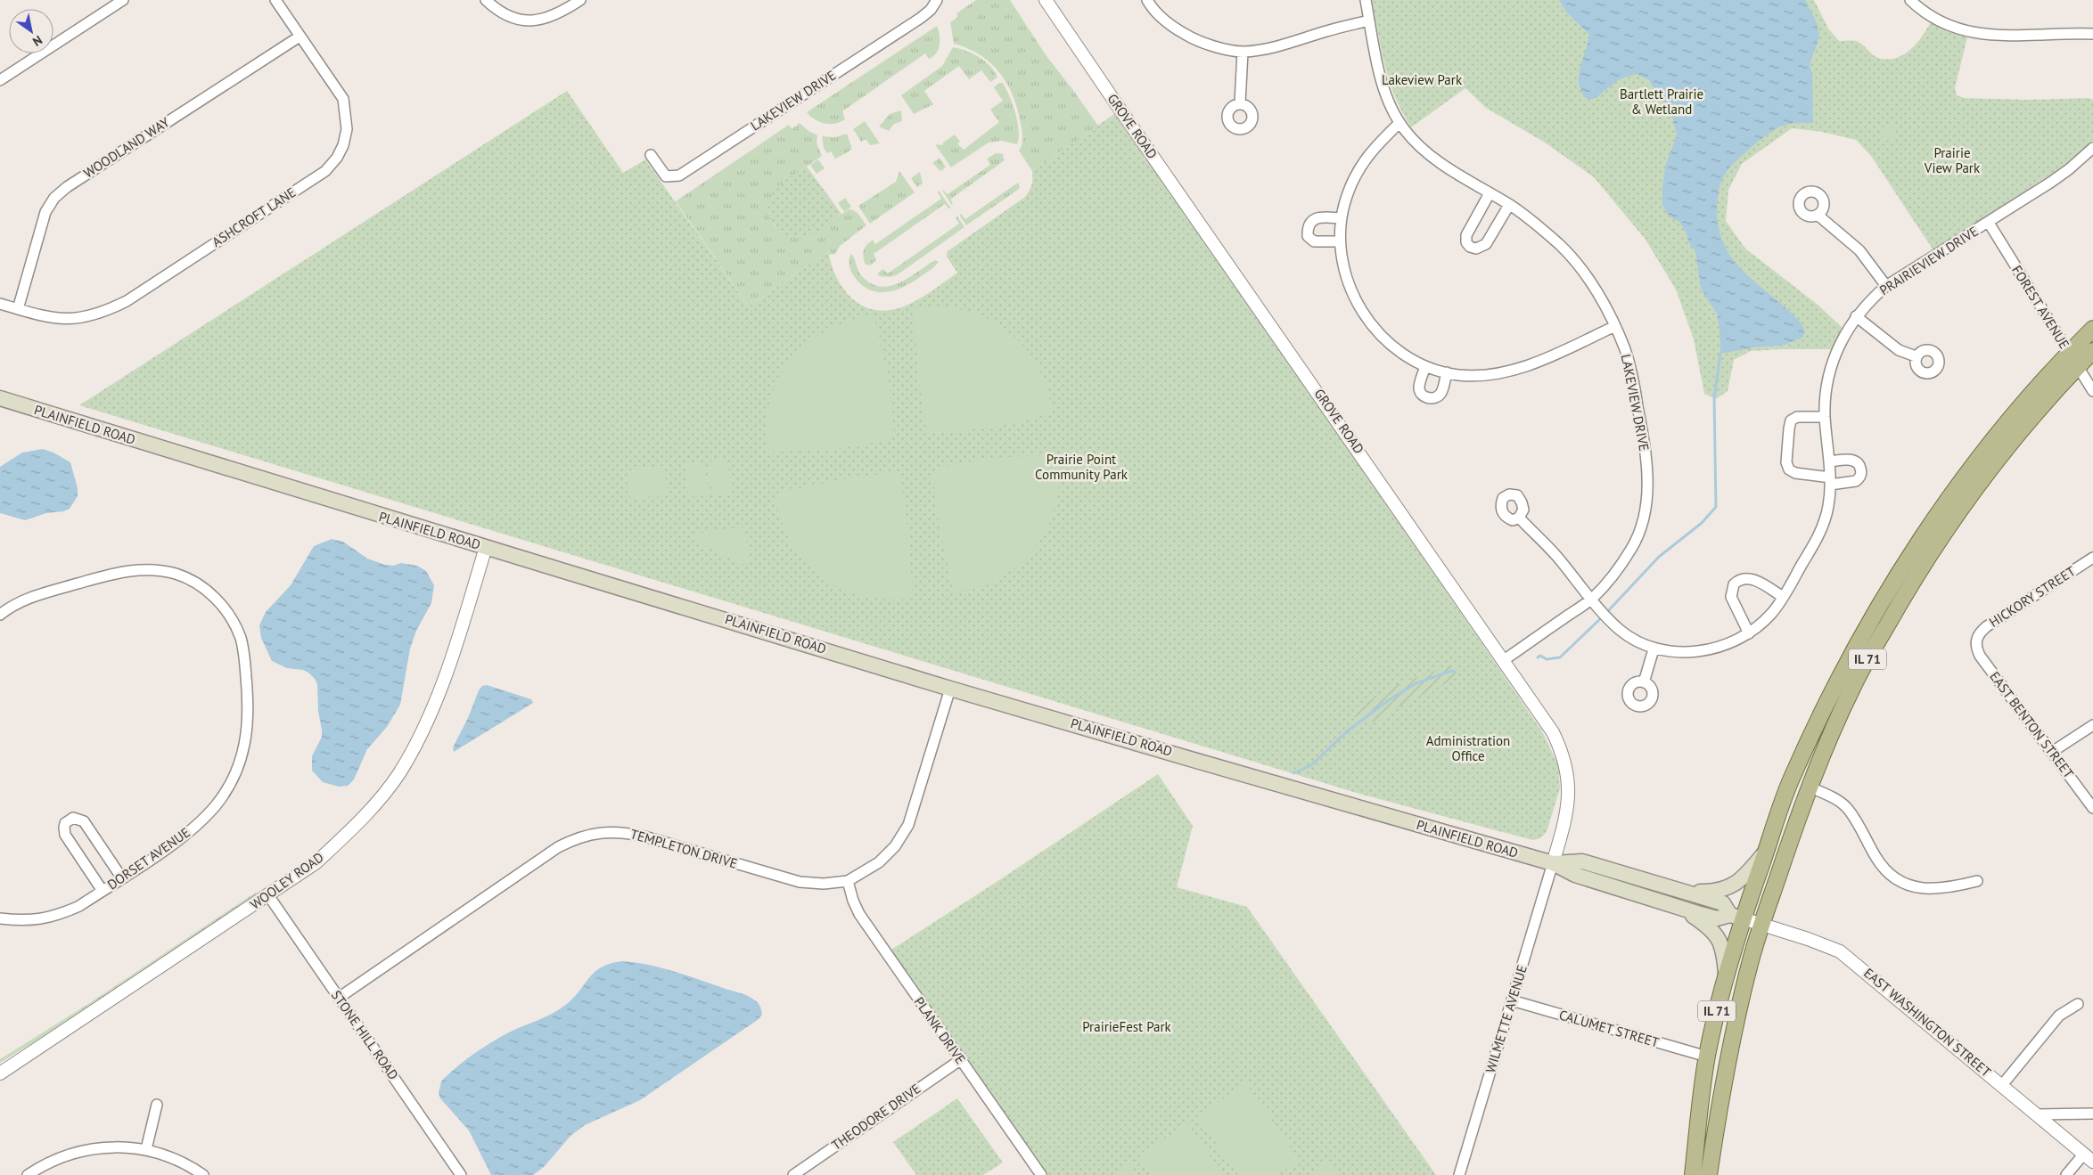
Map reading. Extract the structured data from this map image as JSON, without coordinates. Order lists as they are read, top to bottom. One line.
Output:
{"streets":{"main road":["PLAINFIELD ROAD","IL 71"],"street":["LAKEVIEW DRIVE","GROVE ROAD","WOODLAND WAY","ASHCROFT LANE","PRAIRIEVIEW DRIVE","FOREST AVENUE","HICKORY STREET","EAST BENTON STREET","TEMPLETON DRIVE","DORSET AVENUE","WOOLEY ROAD","WILMETTE AVENUE","EAST WASHINGTON STREET","CALUMET STREET","PLANK DRIVE","STONE HILL ROAD","THEODORE DRIVE"]},"crossings":[["LAKEVIEW DRIVE","GROVE ROAD"],["LAKEVIEW DRIVE","PRAIRIEVIEW DRIVE"],["GROVE ROAD","PLAINFIELD ROAD"],["GROVE ROAD","WILMETTE AVENUE"],["WOODLAND WAY","ASHCROFT LANE"],["PRAIRIEVIEW DRIVE","FOREST AVENUE"],["FOREST AVENUE","IL 71"],["PLAINFIELD ROAD","IL 71"],["PLAINFIELD ROAD","TEMPLETON DRIVE"],["PLAINFIELD ROAD","WOOLEY ROAD"],["PLAINFIELD ROAD","WILMETTE AVENUE"],["PLAINFIELD ROAD","EAST WASHINGTON STREET"],["HICKORY STREET","EAST BENTON STREET"],["IL 71","EAST WASHINGTON STREET"],["IL 71","CALUMET STREET"],["TEMPLETON DRIVE","PLANK DRIVE"],["TEMPLETON DRIVE","STONE HILL ROAD"],["WOOLEY ROAD","STONE HILL ROAD"],["WILMETTE AVENUE","CALUMET STREET"],["PLANK DRIVE","THEODORE DRIVE"]],"parks":["Lakeview Park","Bartlett Prairie & Wetland","Prairie View Park","Prairie Point Community Park","Administration Office","PrairieFest Park"],"north":"bottom right"}
